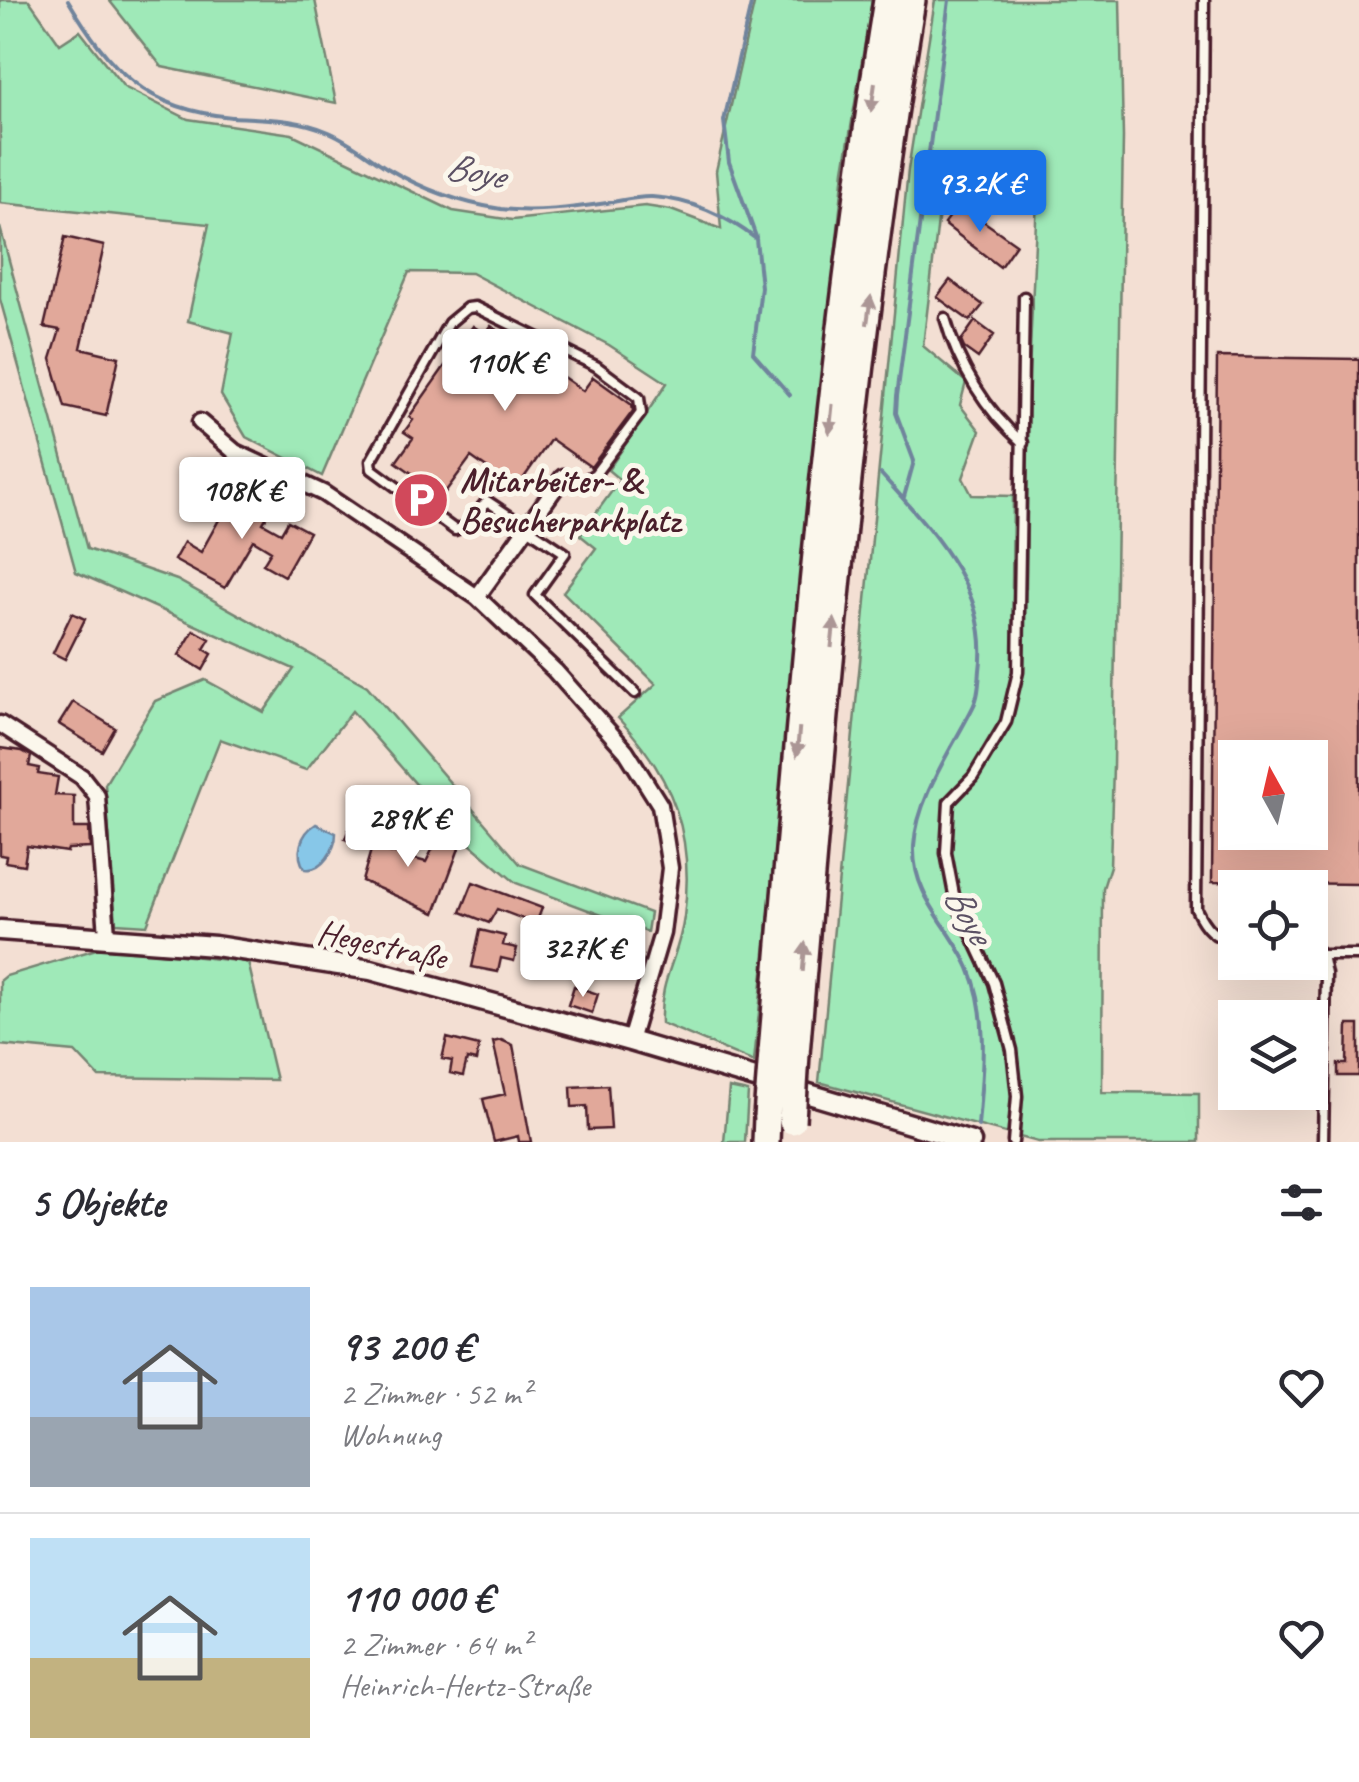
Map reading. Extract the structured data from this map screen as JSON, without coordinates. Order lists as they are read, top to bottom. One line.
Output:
{"streets":{"street":["Hegestraße"]},"water":["Boye"],"places":{"parking":["Mitarbeiter- & Besucherparkplatz"]},"north":"top","page":{"price":["93.2K €","110K €","108K €","289K €","327K €"],"heading":"5 Objekte","list":[{"name":"93 200 €","note":"2 Zimmer · 52 m² · Wohnung"},{"name":"110 000 €","note":"2 Zimmer · 64 m² · Heinrich-Hertz-Straße"}]}}
